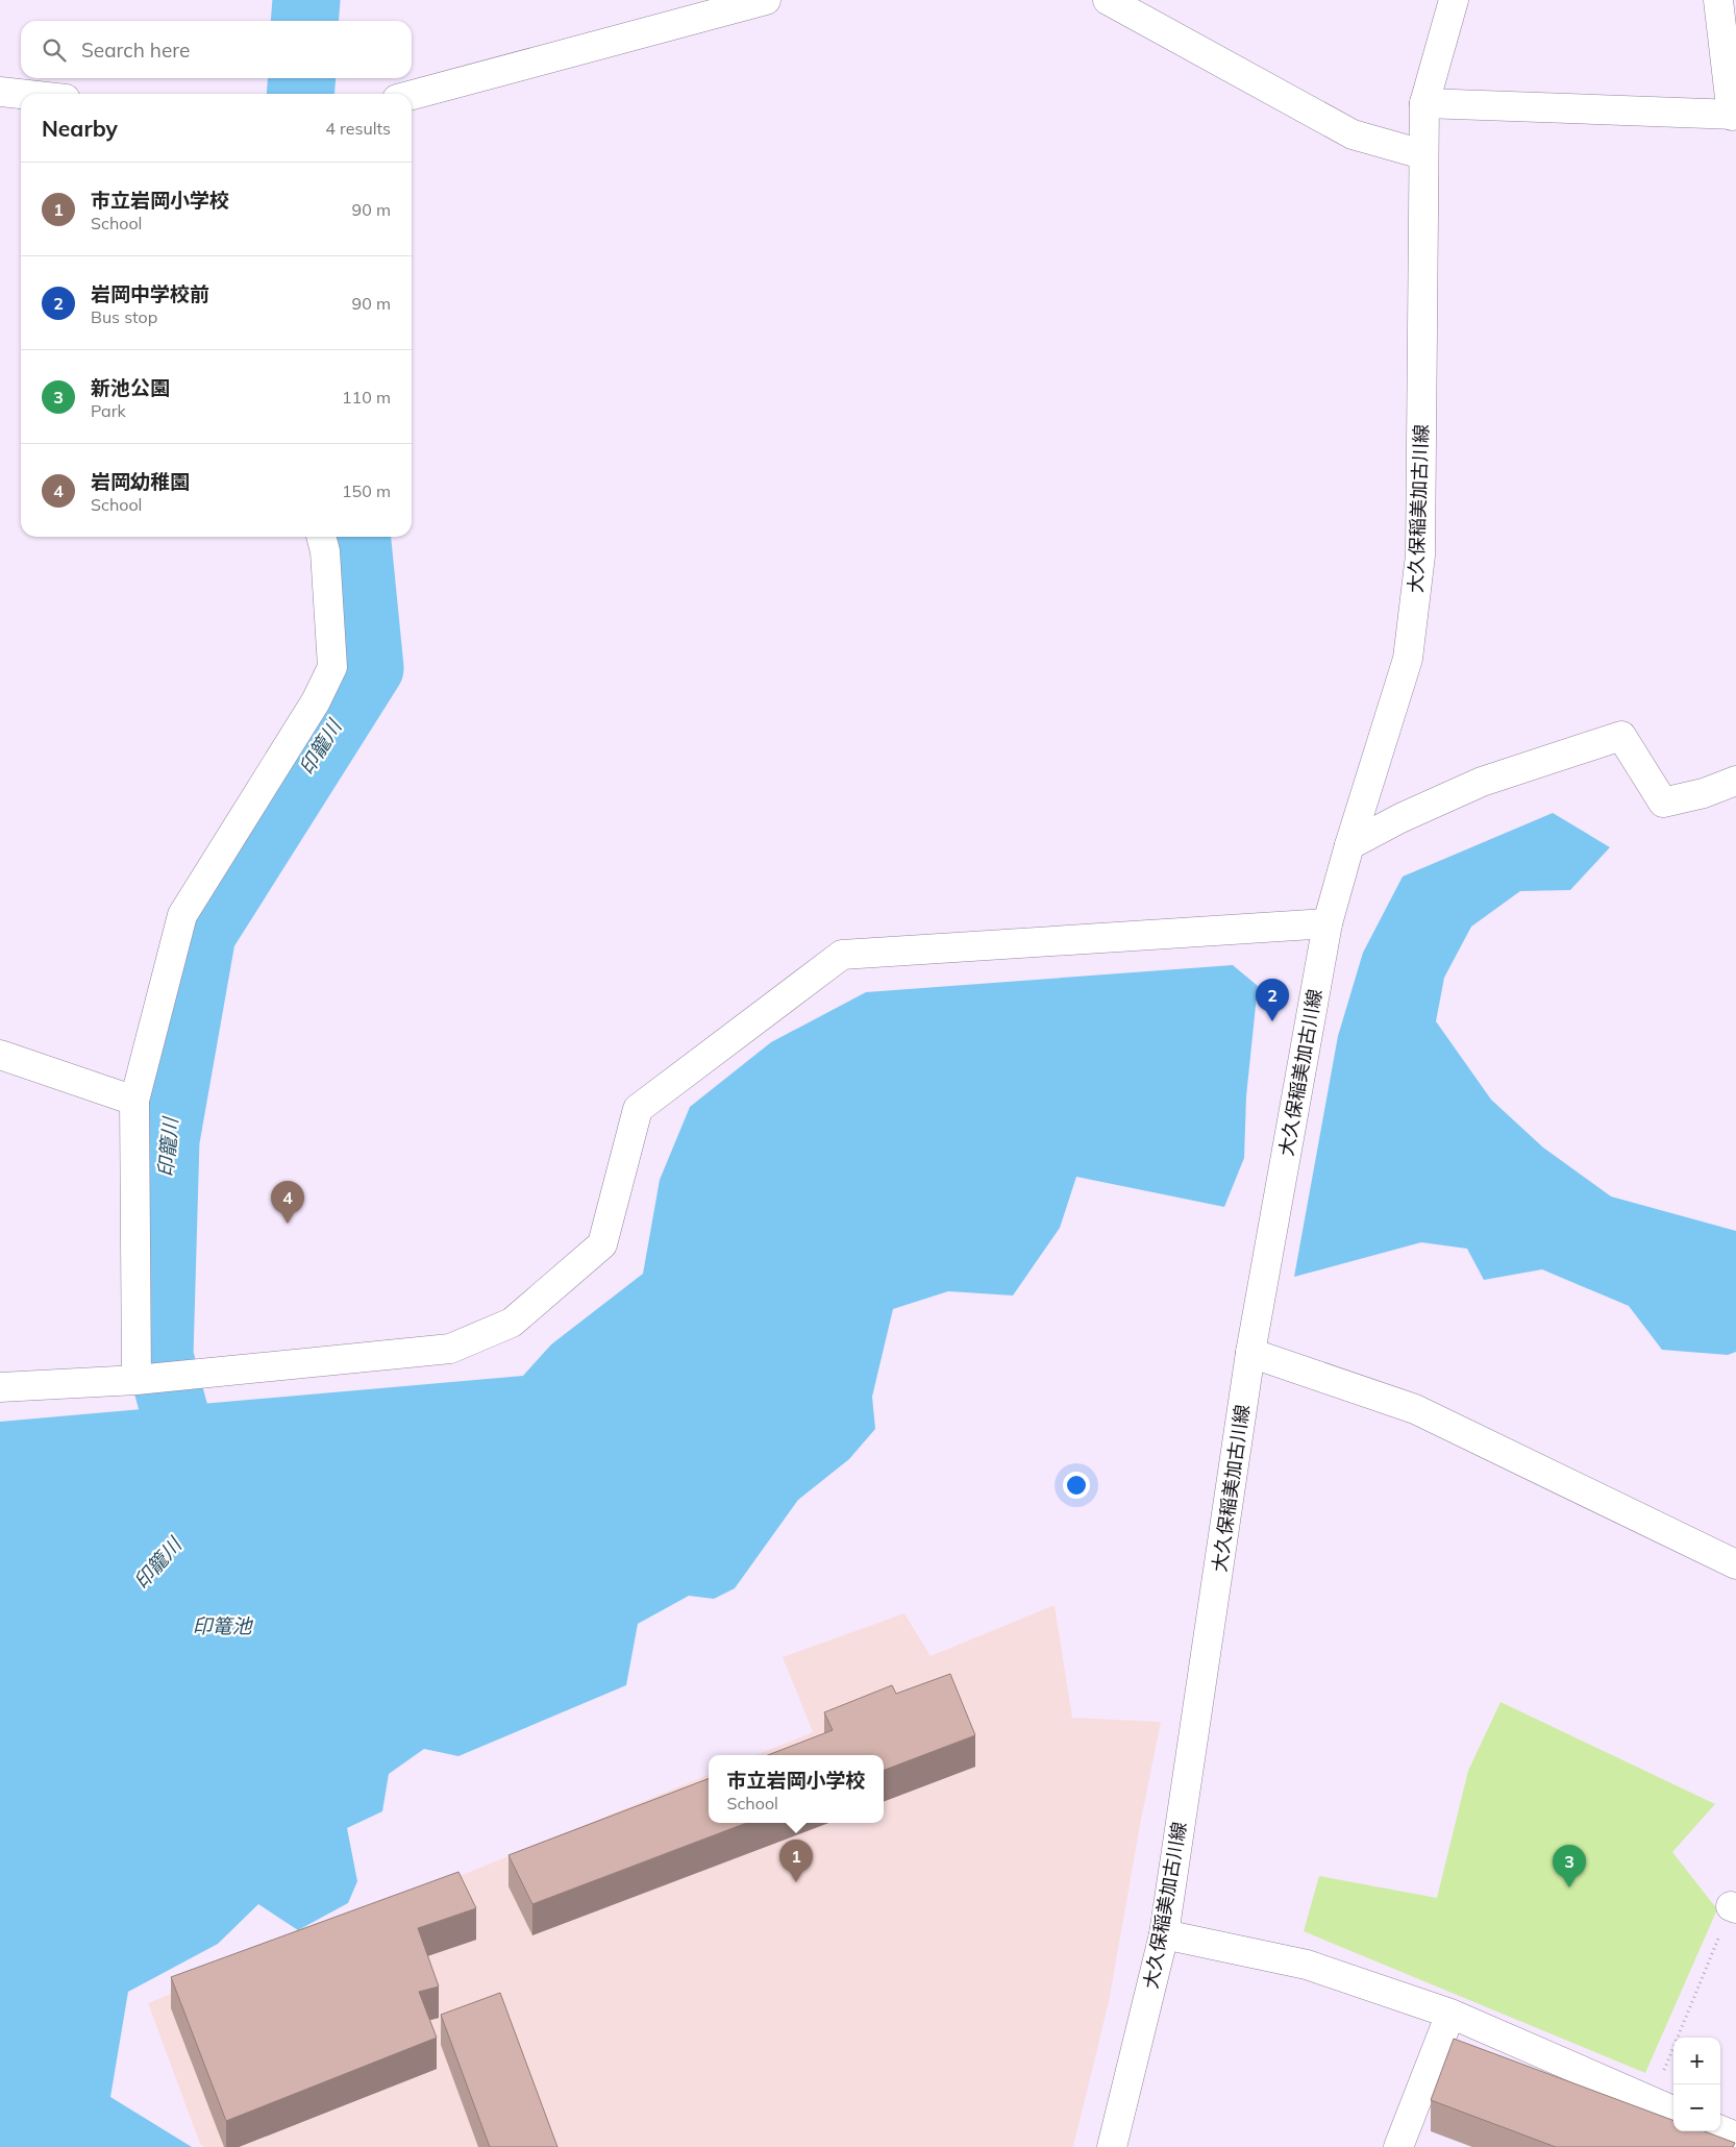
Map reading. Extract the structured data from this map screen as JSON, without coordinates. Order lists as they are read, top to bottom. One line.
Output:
{"streets":{"street":["大久保稲美加古川線"]},"water":["印籠川","印篭池"],"page":{"search":"Search here","heading":["Nearby","4 results"],"list":[{"mark":"1","name":"市立岩岡小学校","note":"School","value":"90 m"},{"mark":"2","name":"岩岡中学校前","note":"Bus stop","value":"90 m"},{"mark":"3","name":"新池公園","note":"Park","value":"110 m"},{"mark":"4","name":"岩岡幼稚園","note":"School","value":"150 m"}],"pins":["2","4","1","3"],"popup":["市立岩岡小学校","School"],"map_buttons":["+","−"]}}
